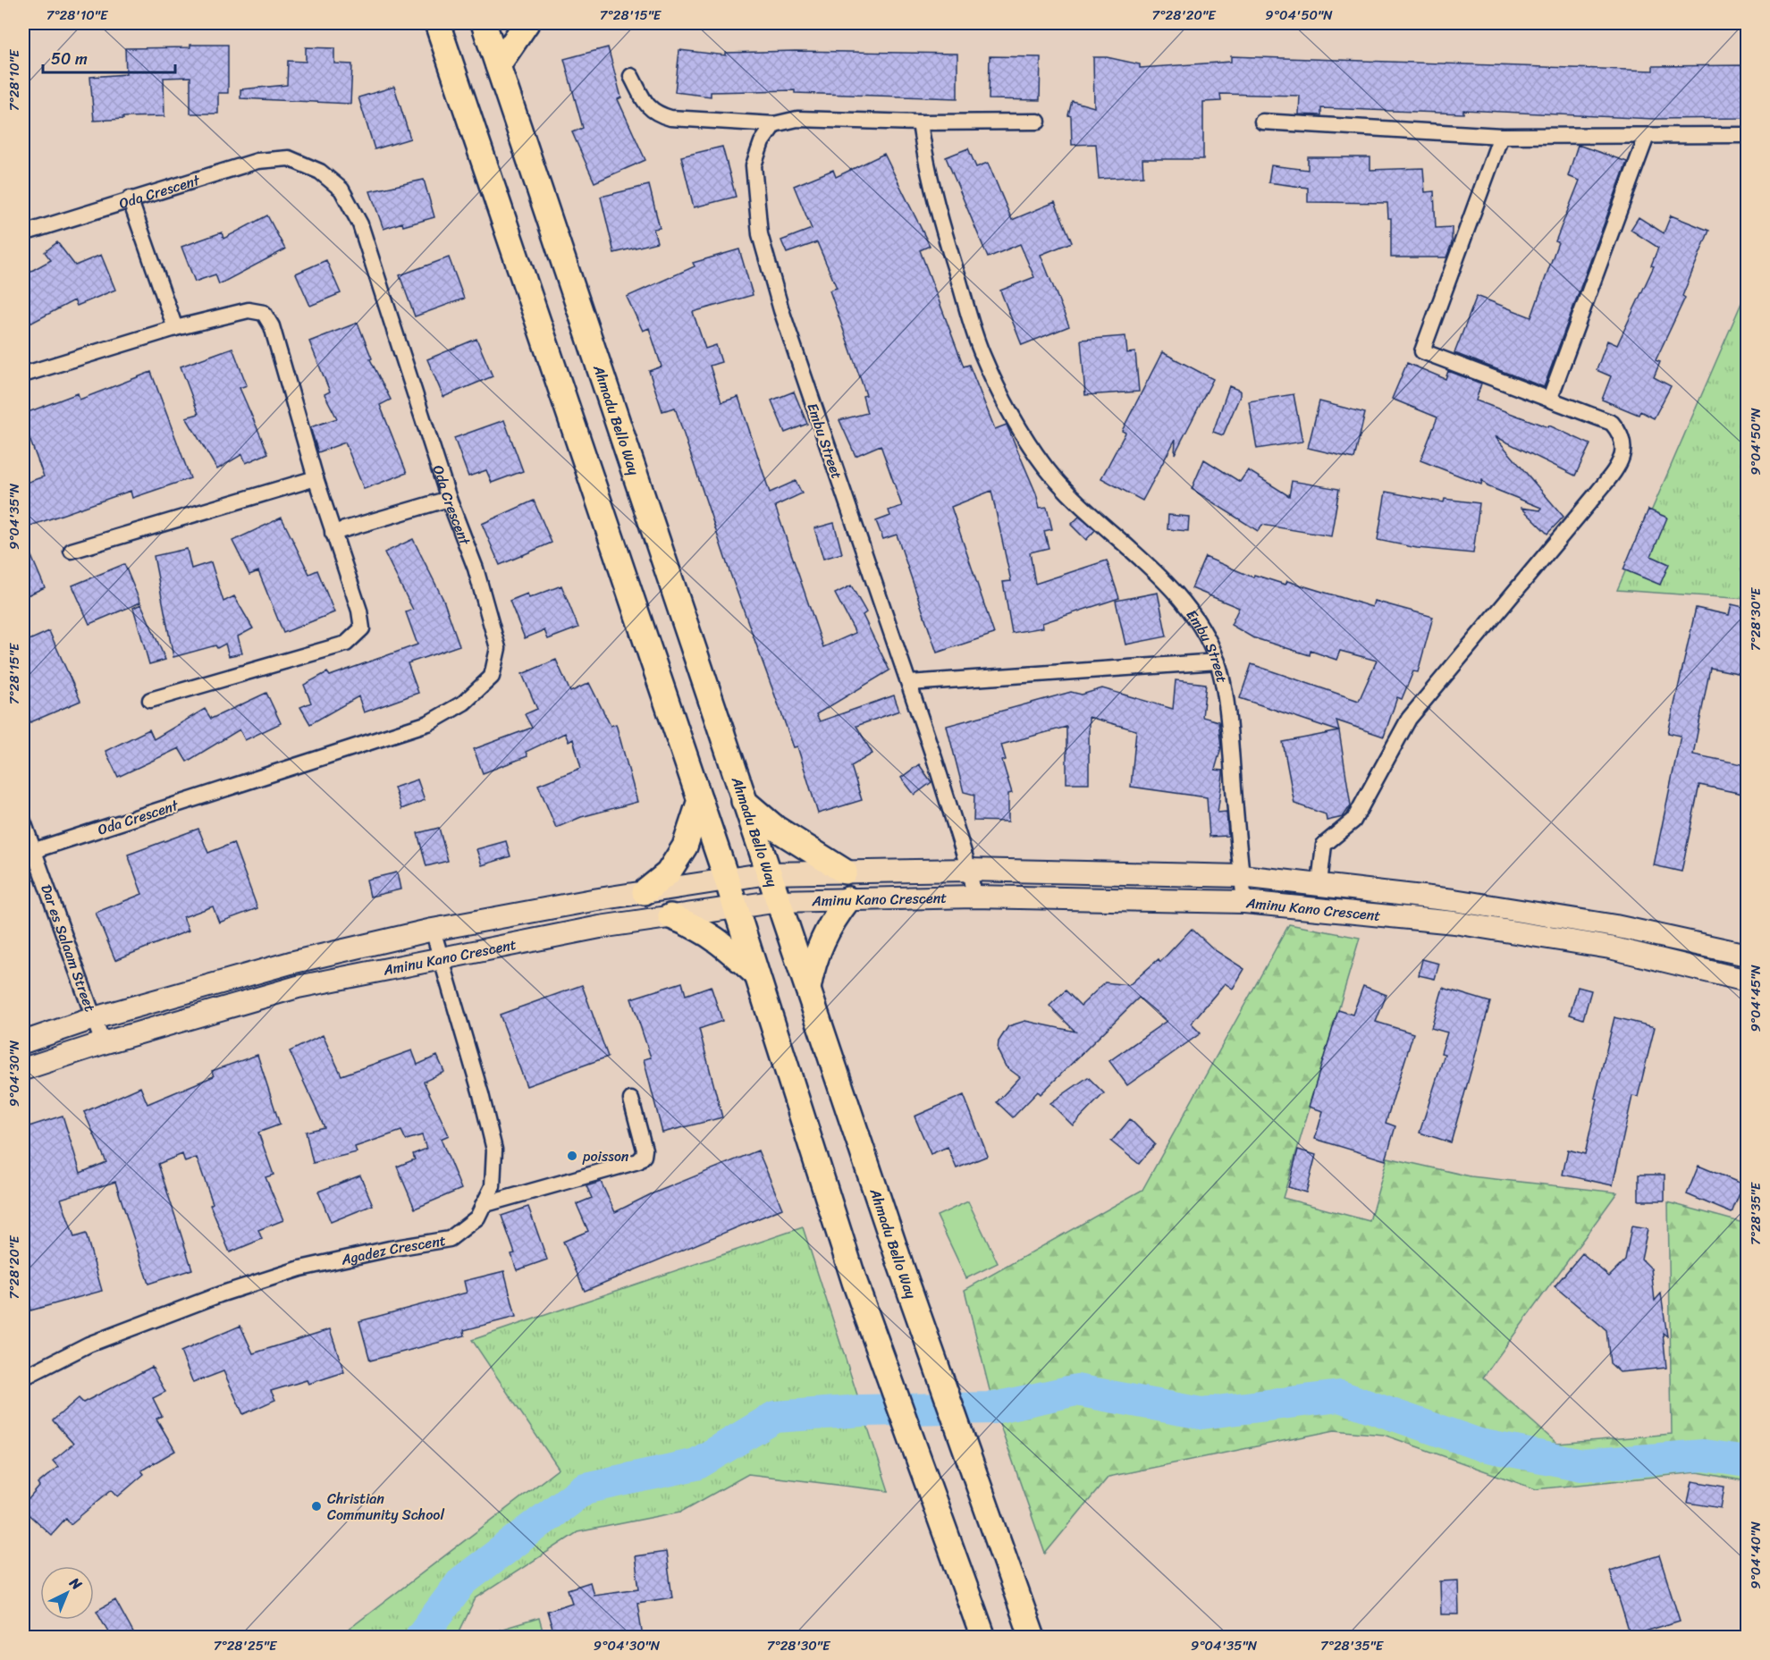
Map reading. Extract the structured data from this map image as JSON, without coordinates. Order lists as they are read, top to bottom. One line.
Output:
{"streets":{"main road":["Ahmadu Bello Way"],"street":["Oda Crescent","Embu Street","Aminu Kano Crescent","Dar es Salaam Street","Agadez Crescent"]},"crossings":[["Oda Crescent","Dar es Salaam Street"],["Ahmadu Bello Way","Aminu Kano Crescent"],["Embu Street","Aminu Kano Crescent"],["Aminu Kano Crescent","Dar es Salaam Street"],["Aminu Kano Crescent","Agadez Crescent"]],"places":["poisson","Christian Community School"],"scale_bar":"50 m","north":"top right","coordinates":["7°28'10\"E","7°28'15\"E","7°28'20\"E","9°04'50\"N","9°04'35\"N","7°28'30\"E","9°04'45\"N","9°04'30\"N","7°28'35\"E","9°04'40\"N","7°28'25\"E"]}
